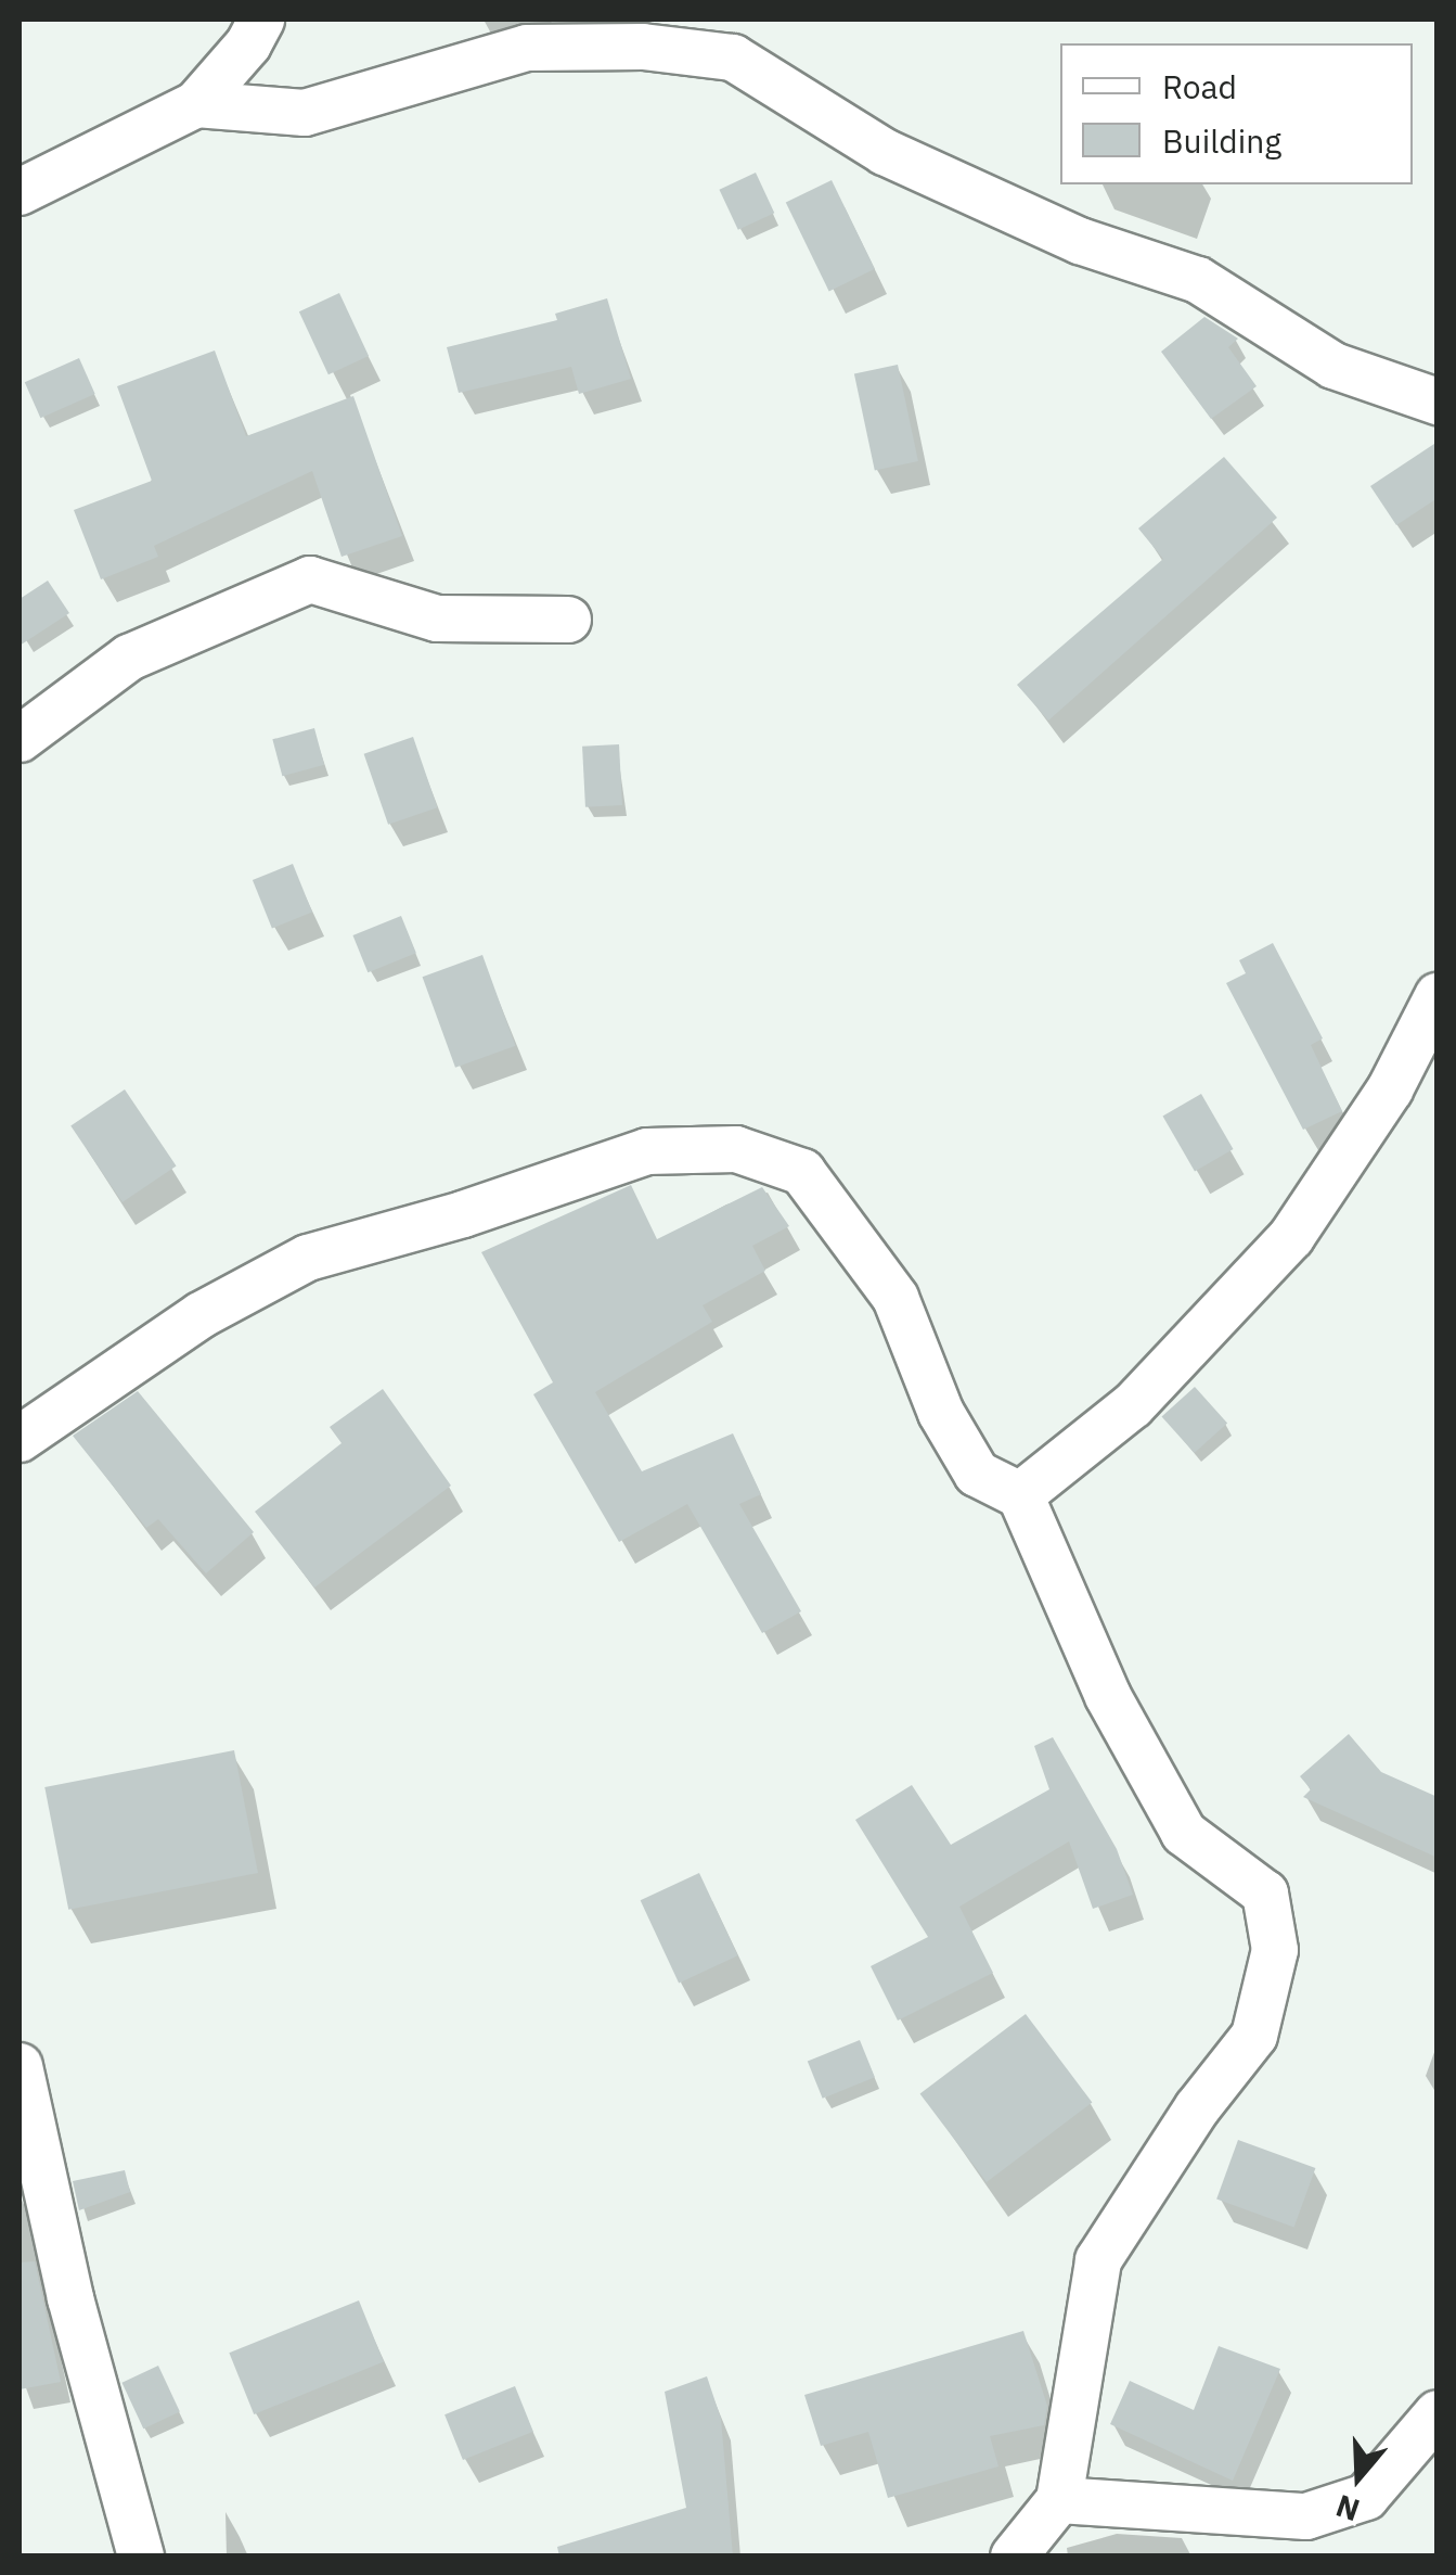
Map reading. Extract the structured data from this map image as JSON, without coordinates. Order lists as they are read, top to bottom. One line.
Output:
{"legend":["Road","Building"],"north":"bottom"}
